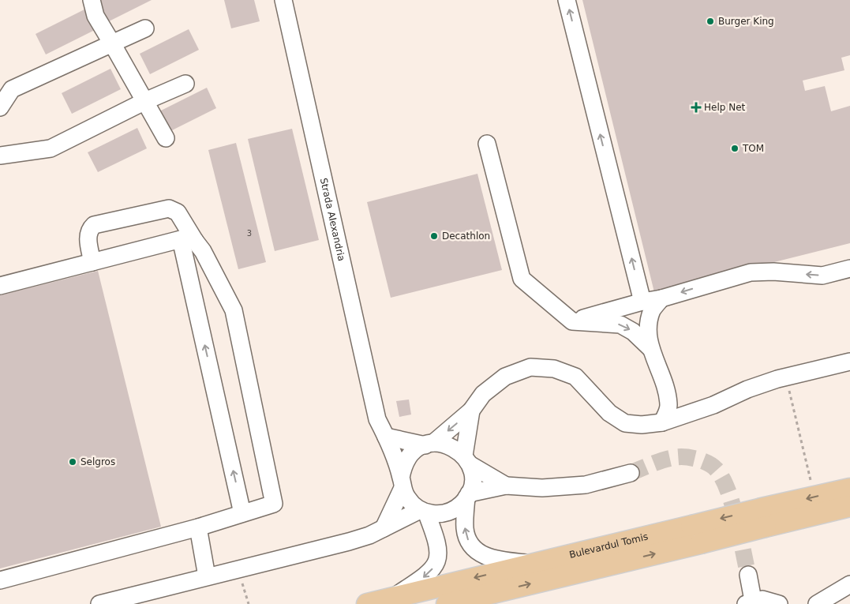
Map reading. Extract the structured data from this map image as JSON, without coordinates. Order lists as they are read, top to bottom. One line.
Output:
{"streets":{"main road":["Bulevardul Tomis"],"street":["Strada Alexandria"]},"places":{"other":["Burger King","TOM","Decathlon","Selgros"],"health":["Help Net"]},"house_numbers":["3"]}
